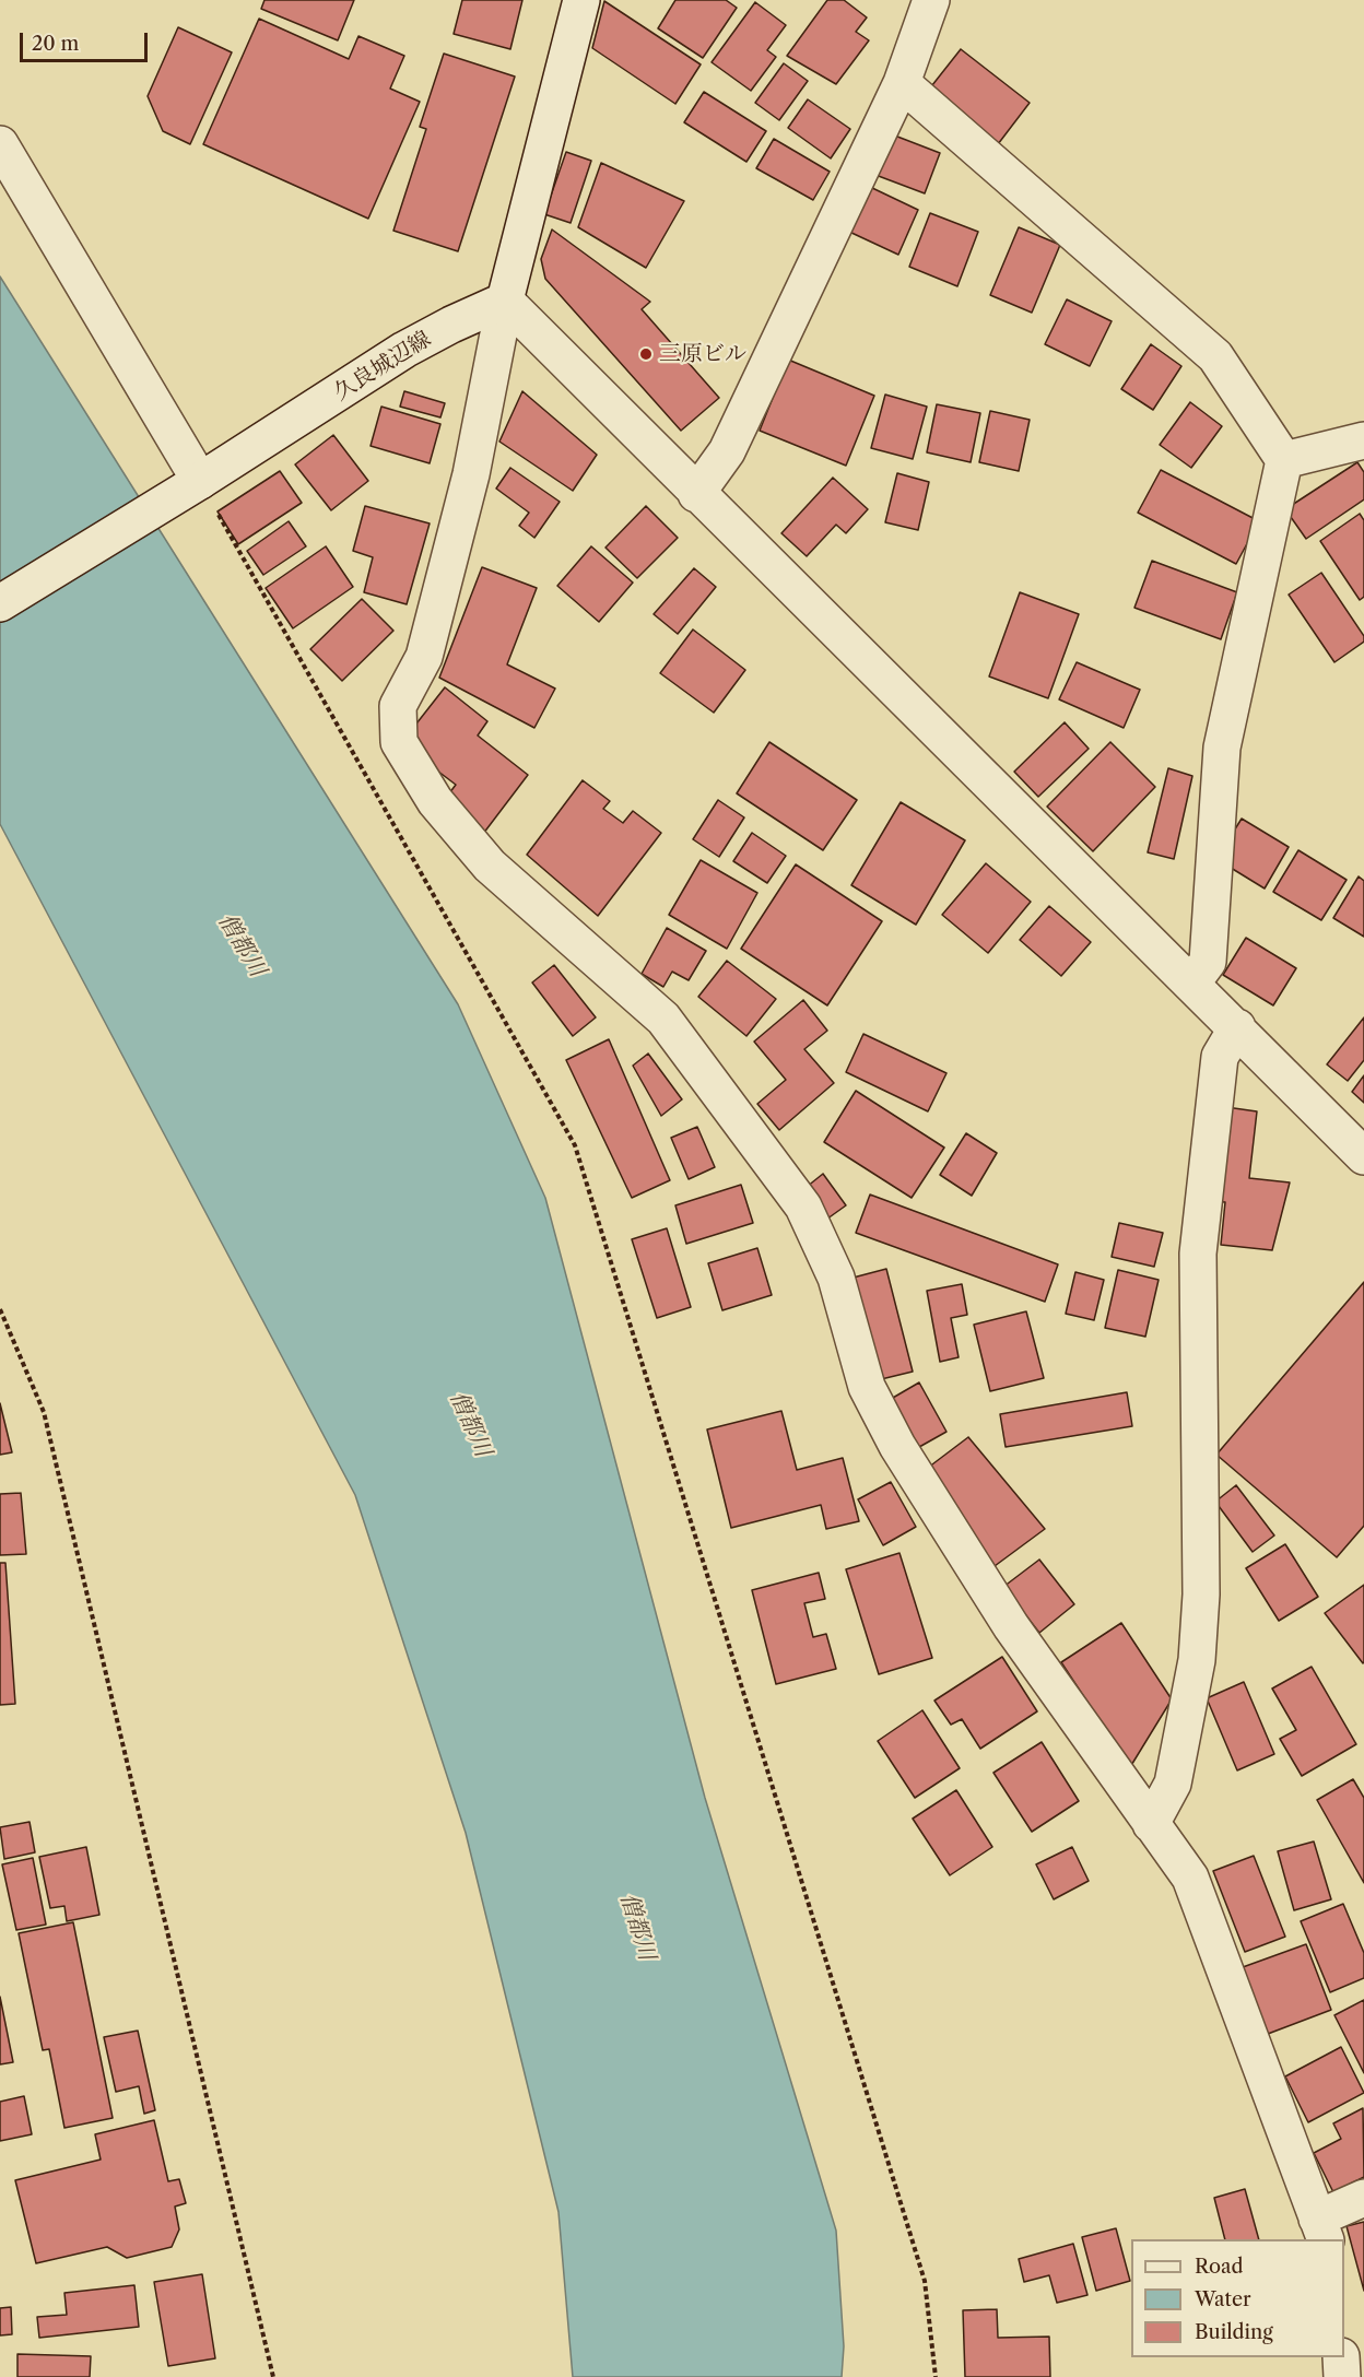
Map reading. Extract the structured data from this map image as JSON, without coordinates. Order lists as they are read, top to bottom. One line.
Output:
{"streets":{"street":["久良城辺線"]},"water":["僧都川"],"places":["三原ビル"],"legend":["Road","Water","Building"],"scale_bar":"20 m"}
